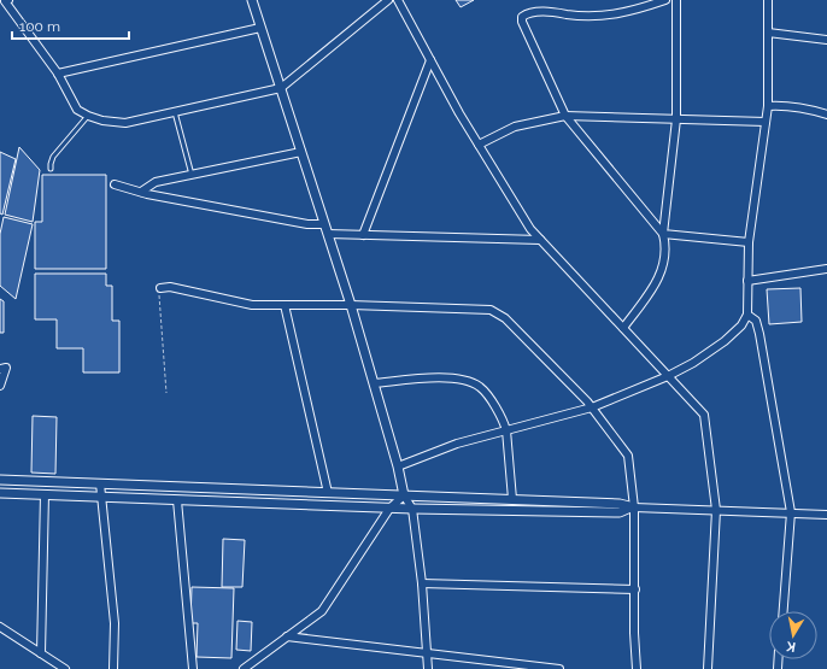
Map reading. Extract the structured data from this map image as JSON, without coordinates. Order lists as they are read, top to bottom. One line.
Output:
{"scale_bar":"100 m","north":"bottom"}
